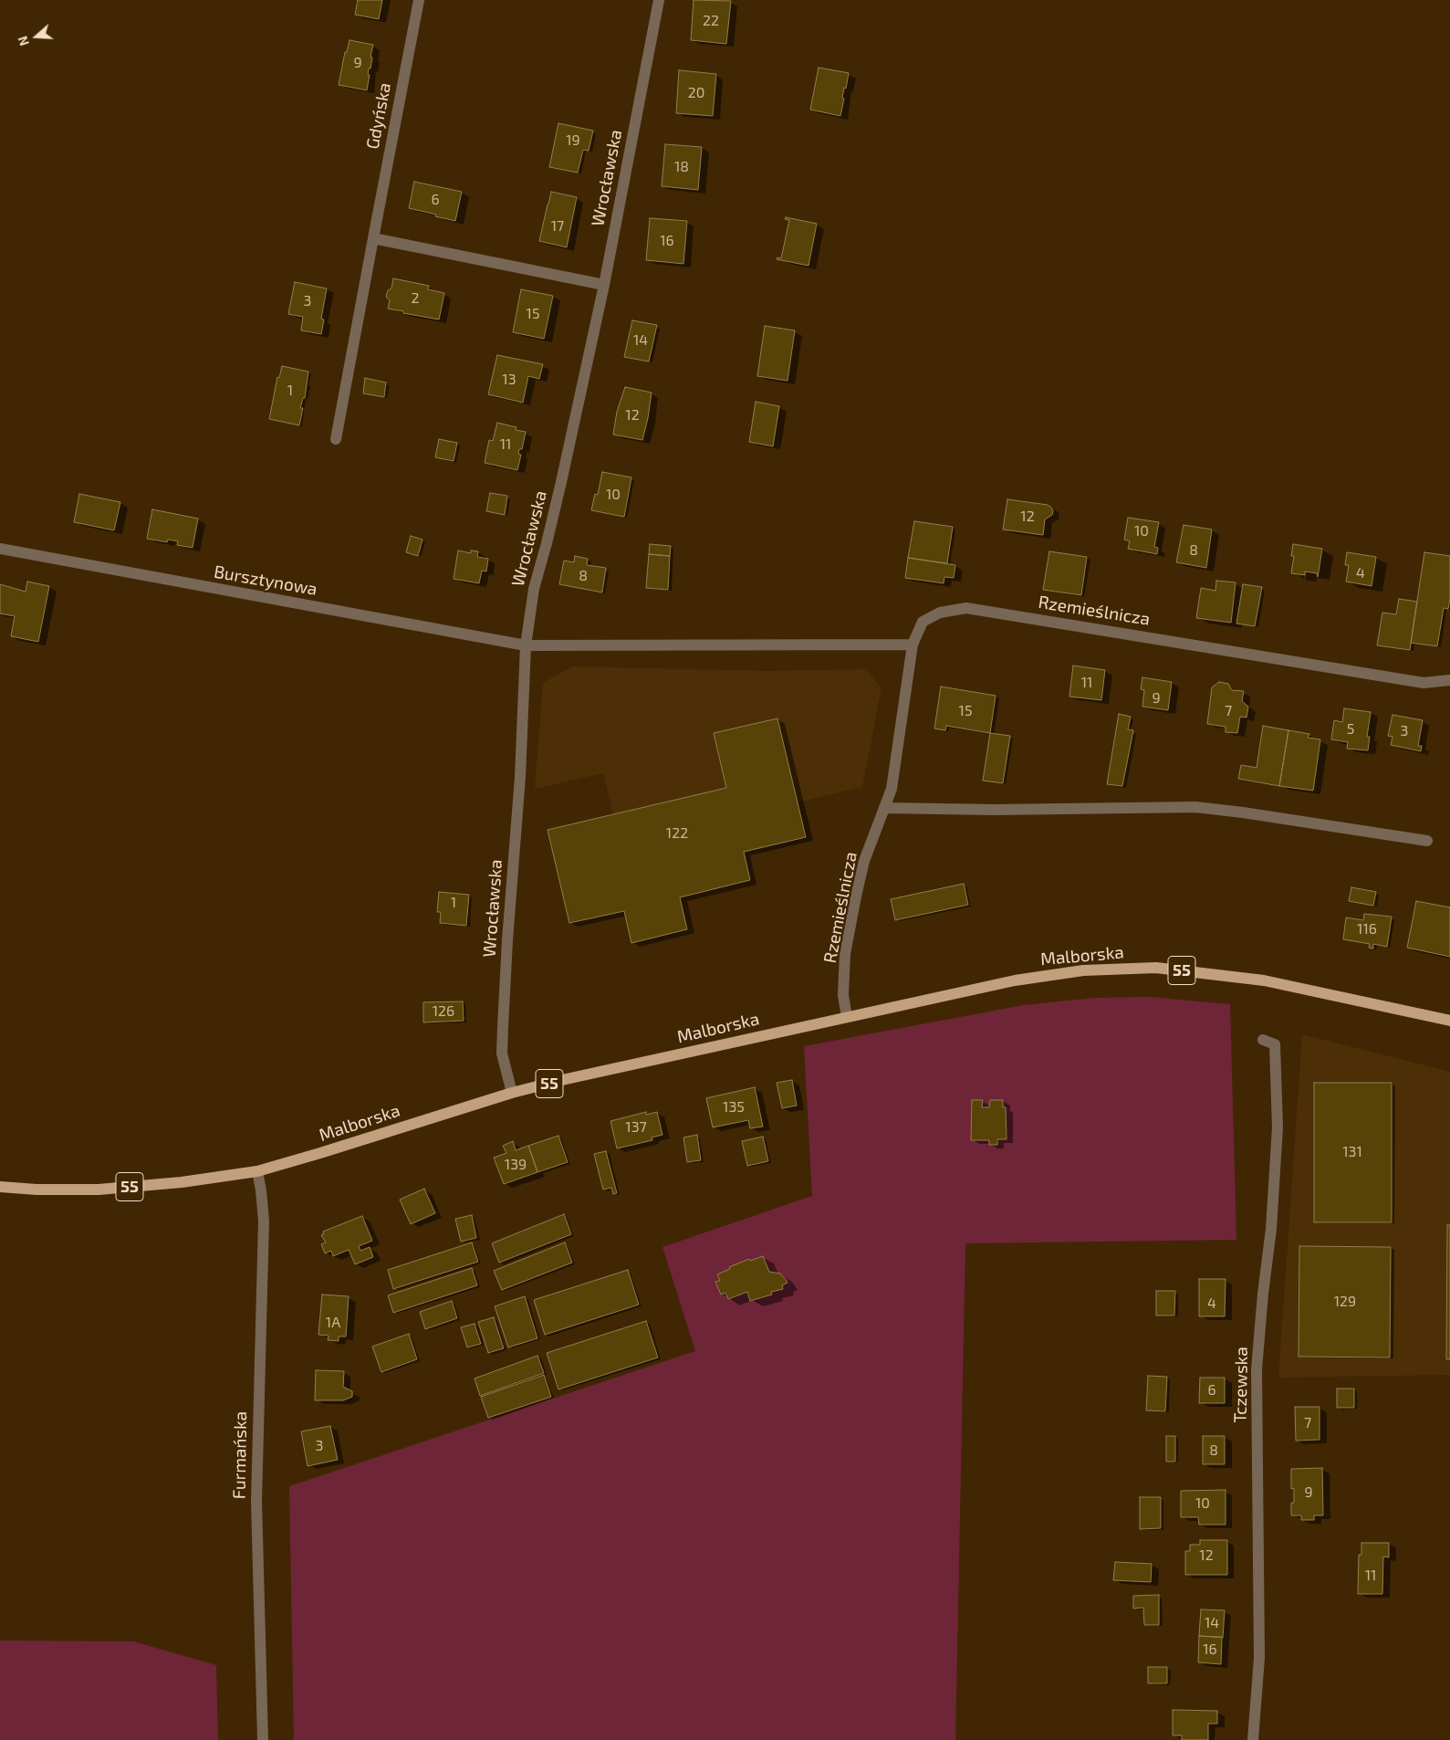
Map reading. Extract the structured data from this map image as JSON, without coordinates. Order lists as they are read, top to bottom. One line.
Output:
{"streets":{"main road":["Malborska","55"],"street":["Gdyńska","Wrocławska","Bursztynowa","Rzemieślnicza","Tczewska","Furmańska"]},"crossings":[["Wrocławska","Bursztynowa"],["Wrocławska","Malborska"],["Bursztynowa","Rzemieślnicza"],["Rzemieślnicza","Malborska"],["Malborska","Furmańska"]],"house_numbers":["22","9","20","19","18","6","17","16","2","3","15","14","13","1","12","11","10","12","10","8","4","8","11","9","15","7","5","3","122","1","116","126","135","137","131","139","129","4","1A","6","7","3","8","9","10","12","11","14","16"],"north":"left"}
